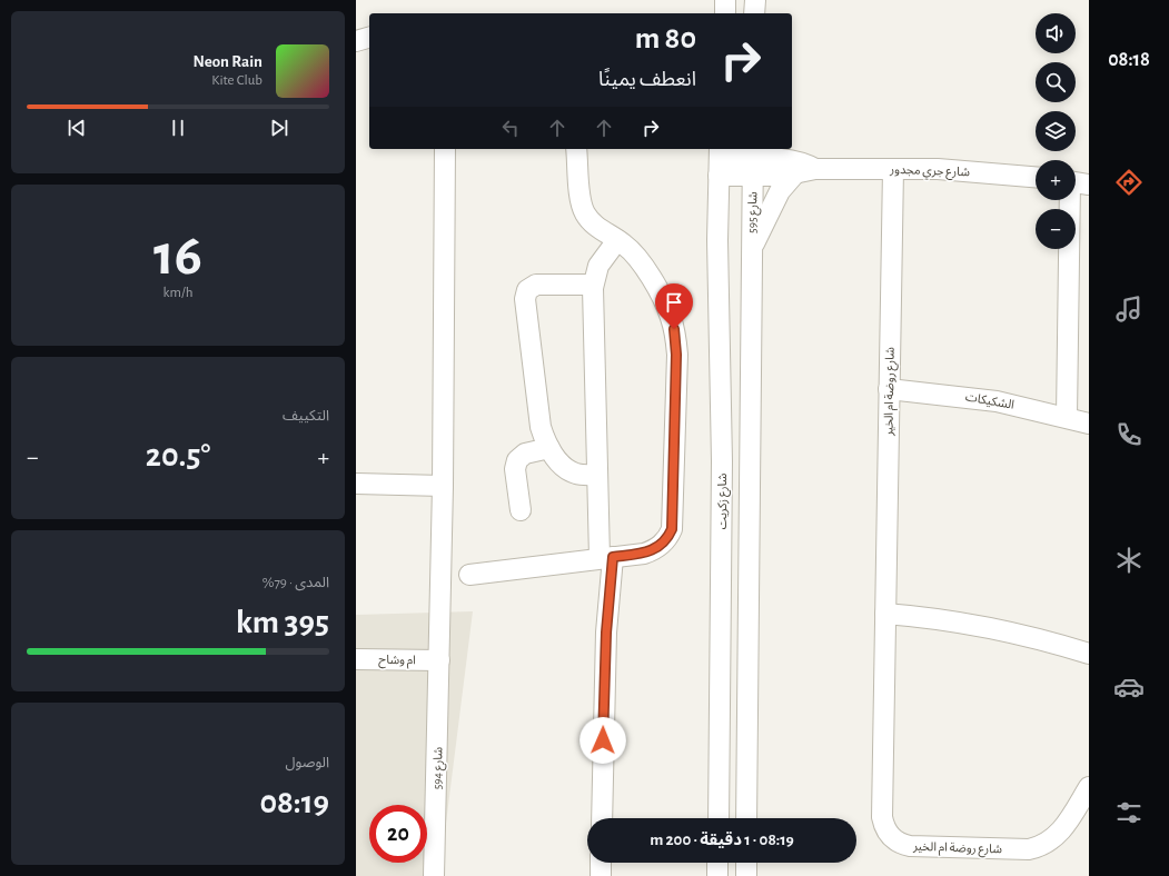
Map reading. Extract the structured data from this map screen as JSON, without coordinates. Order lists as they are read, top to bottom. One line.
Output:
{"streets":{"street":["شارع جري مجدور","شارع 595","شارع روضة ام الخير","الشكيكات","شارع زكريت","ام وشاح","شارع 594"]},"crossings":[["شارع جري مجدور","شارع 595"],["شارع جري مجدور","شارع روضة ام الخير"],["شارع جري مجدور","شارع زكريت"],["شارع روضة ام الخير","الشكيكات"],["ام وشاح","شارع 594"]],"page":{"tabs":"08:18","map_buttons":["+","−"],"turn":["80 m","انعطف يمينًا"],"song":["Neon Rain","Kite Club"],"tile":[["16","km/h"],"التكييف",["المدى · 79%","395 km"],["الوصول","08:19"]],"heat":["−","20.5°","+"],"limit":"20","trip":"08:19 · 1 دقيقة · 200 m"}}
